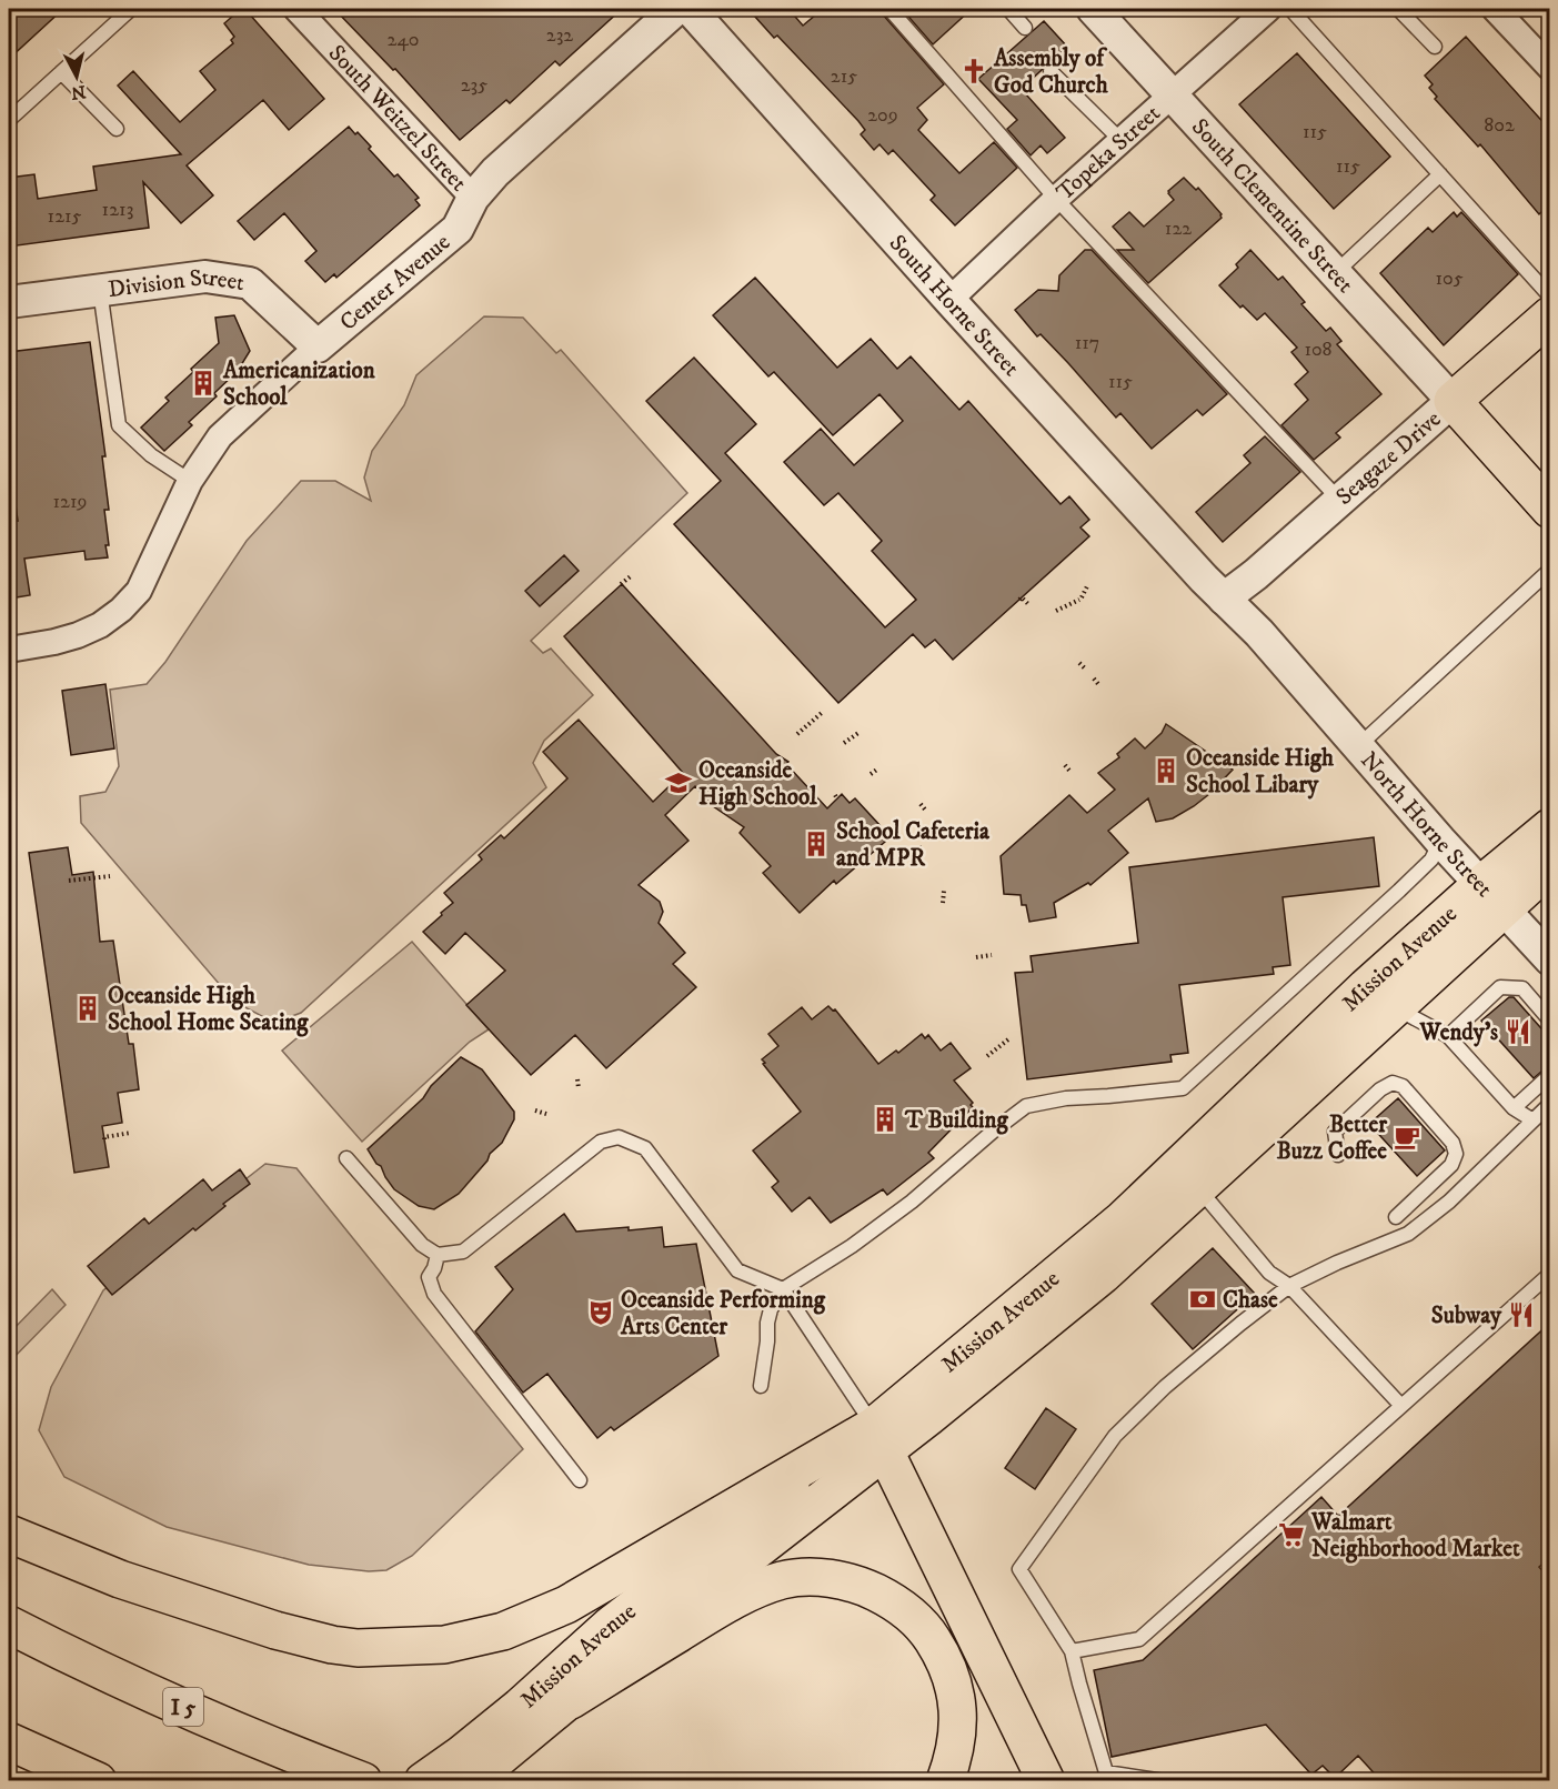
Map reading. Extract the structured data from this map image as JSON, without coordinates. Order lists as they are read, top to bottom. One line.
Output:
{"streets":{"main road":["Mission Avenue","I 5"],"street":["South Weitzel Street","Topeka Street","South Clementine Street","Center Avenue","Division Street","South Horne Street","Seagaze Drive","North Horne Street"]},"crossings":[["South Weitzel Street","Center Avenue"],["Topeka Street","South Clementine Street"],["Topeka Street","South Horne Street"],["South Clementine Street","Seagaze Drive"],["Center Avenue","Division Street"],["South Horne Street","Seagaze Drive"],["South Horne Street","North Horne Street"],["Seagaze Drive","North Horne Street"],["North Horne Street","Mission Avenue"]],"places":{"church":["Assembly of God Church"],"building":["Americanization School","Oceanside High School Libary","School Cafeteria and MPR","Oceanside High School Home Seating","T Building"],"school or university":["Oceanside High School"],"restaurant":["Wendy's","Subway"],"cafe":["Better Buzz Coffee"],"bank":["Chase"],"theatre":["Oceanside Performing Arts Center"],"supermarket":["Walmart Neighborhood Market"]},"house_numbers":["232","240","215","235","209","802","115","115","1213","1215","122","105","117","108","115","1219"],"north":"bottom"}
